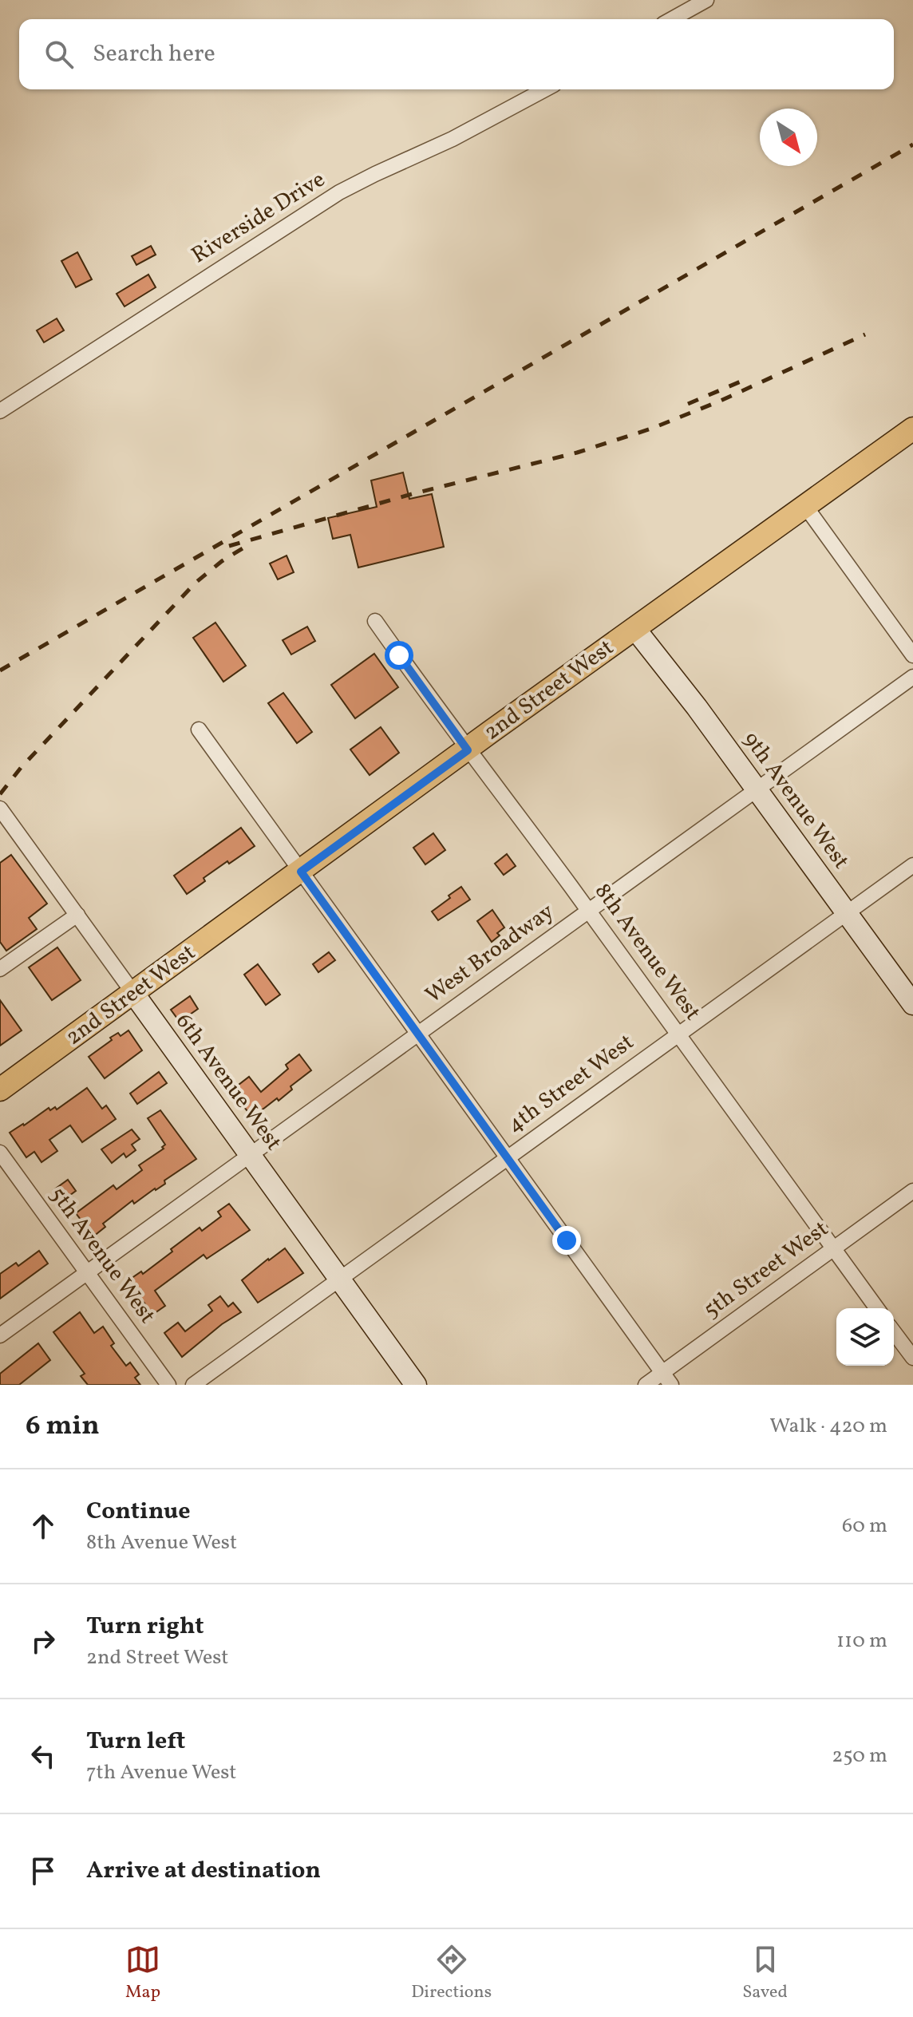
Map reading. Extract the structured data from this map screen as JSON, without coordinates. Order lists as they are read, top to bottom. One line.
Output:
{"streets":{"main road":["2nd Street West"],"street":["Riverside Drive","9th Avenue West","8th Avenue West","West Broadway","6th Avenue West","4th Street West","5th Avenue West","5th Street West"]},"crossings":[["2nd Street West","9th Avenue West"],["2nd Street West","8th Avenue West"],["2nd Street West","6th Avenue West"],["9th Avenue West","West Broadway"],["9th Avenue West","4th Street West"],["8th Avenue West","West Broadway"],["8th Avenue West","4th Street West"],["8th Avenue West","5th Street West"],["West Broadway","6th Avenue West"],["West Broadway","5th Avenue West"],["6th Avenue West","4th Street West"]],"north":"bottom right","page":{"search":"Search here","heading":["6 min","Walk · 420 m"],"list":[["Continue","8th Avenue West","60 m"],["Turn right","2nd Street West","110 m"],["Turn left","7th Avenue West","250 m"],"Arrive at destination"],"nav":["Map","Directions","Saved"]}}
